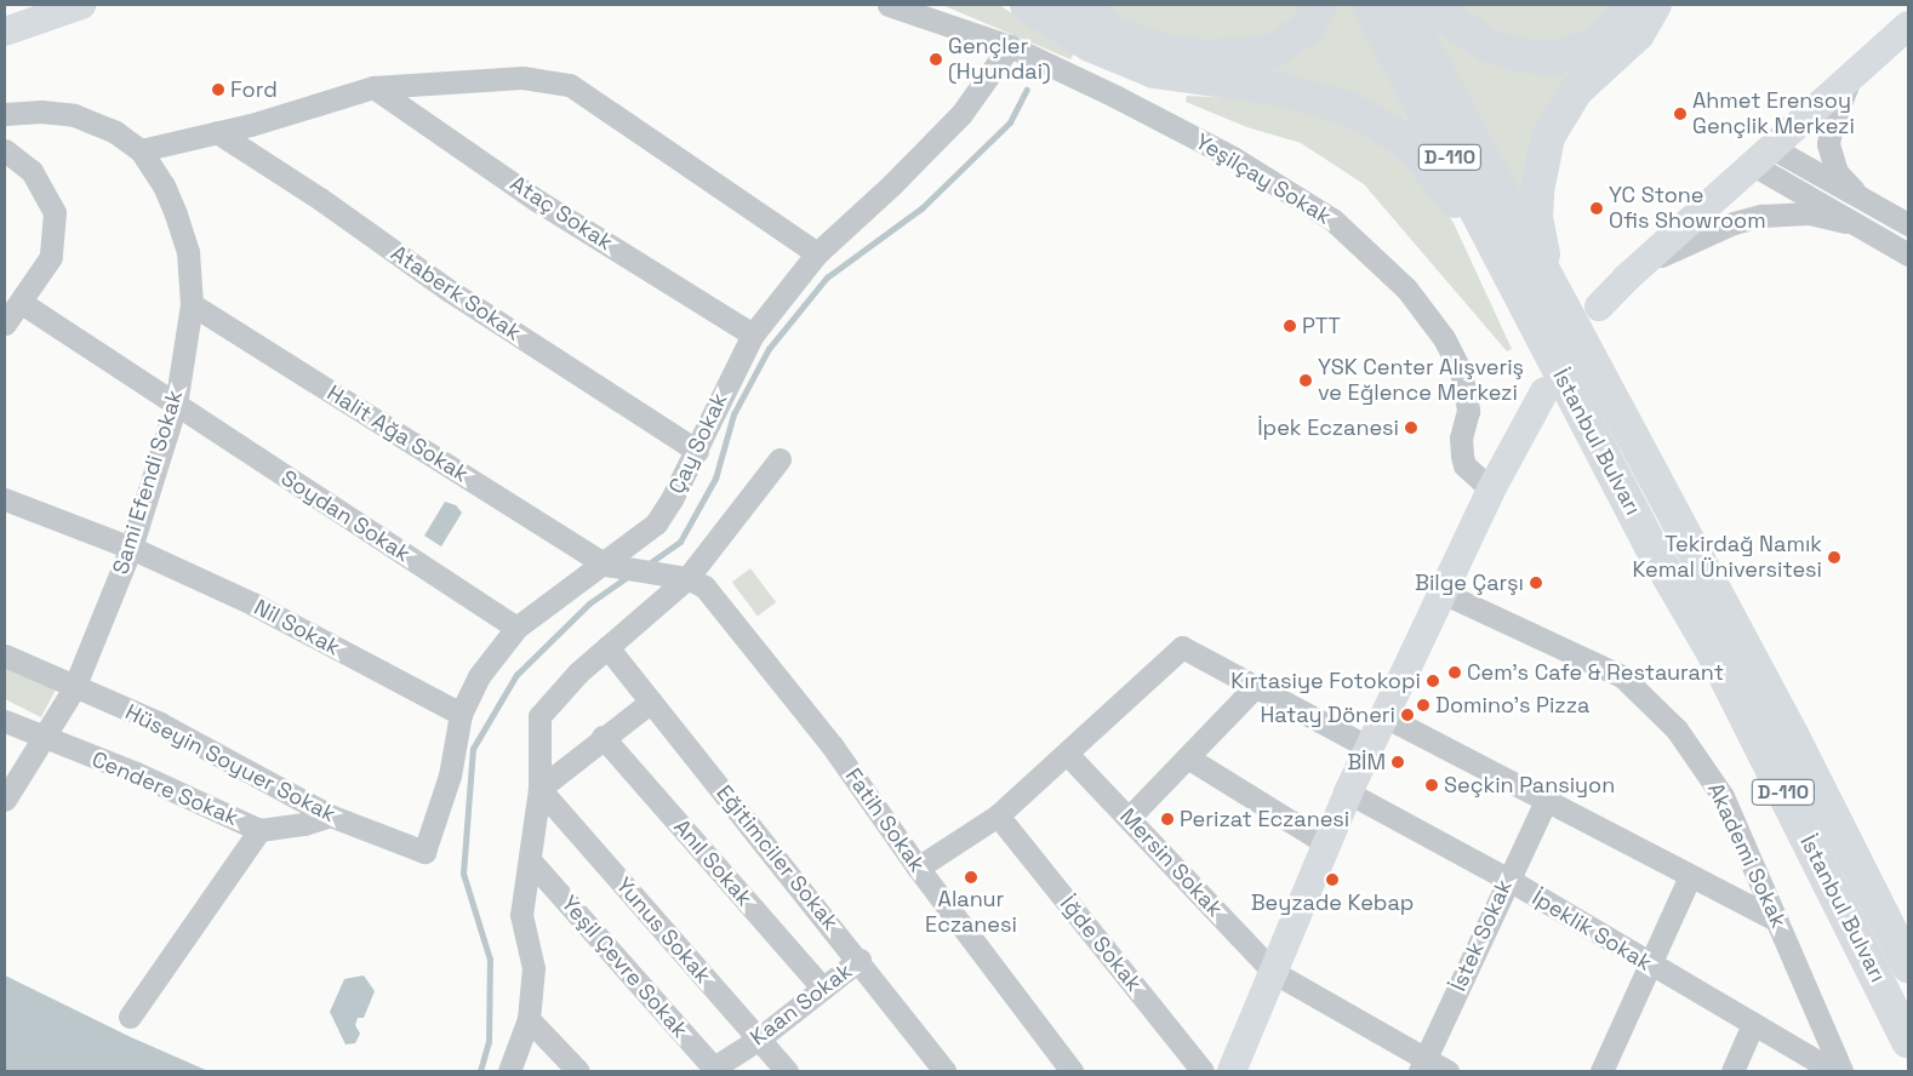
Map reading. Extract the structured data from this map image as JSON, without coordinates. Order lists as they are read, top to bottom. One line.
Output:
{"streets":{"highway":["D-110","İstanbul Bulvarı"],"street":["Yeşilçay Sokak","Ataç Sokak","Ataberk Sokak","Halit Ağa Sokak","Çay Sokak","Sami Efendi Sokak","Soydan Sokak","Nil Sokak","Hüseyin Soyuer Sokak","Cendere Sokak","Fatih Sokak","Akademi Sokak","Eğitimciler Sokak","Anıl Sokak","Mersin Sokak","Yunus Sokak","İpeklik Sokak","İstek Sokak","İğde Sokak","Yeşil Çevre Sokak","Kaan Sokak"]},"crossings":[["Yeşilçay Sokak","Çay Sokak"],["Ataç Sokak","Çay Sokak"],["Ataberk Sokak","Çay Sokak"],["Halit Ağa Sokak","Çay Sokak"],["Halit Ağa Sokak","Sami Efendi Sokak"],["Çay Sokak","Soydan Sokak"],["Çay Sokak","Nil Sokak"],["Çay Sokak","Hüseyin Soyuer Sokak"],["Sami Efendi Sokak","Soydan Sokak"],["Sami Efendi Sokak","Nil Sokak"],["Sami Efendi Sokak","Hüseyin Soyuer Sokak"],["Sami Efendi Sokak","Cendere Sokak"],["Hüseyin Soyuer Sokak","Cendere Sokak"],["Eğitimciler Sokak","Kaan Sokak"],["Anıl Sokak","Kaan Sokak"],["Mersin Sokak","İstek Sokak"],["Yunus Sokak","Kaan Sokak"],["İpeklik Sokak","İstek Sokak"],["Yeşil Çevre Sokak","Kaan Sokak"]],"places":["Gençler (Hyundai)","Ford","Ahmet Erensoy Gençlik Merkezi","YC Stone Ofis Showroom","PTT","YSK Center Alışveriş ve Eğlence Merkezi","İpek Eczanesi","Tekirdağ Namık Kemal Üniversitesi","Bilge Çarşı","Cem's Cafe & Restaurant","Kırtasiye Fotokopi","Domino's Pizza","Hatay Döneri","BİM","Seçkin Pansiyon","Perizat Eczanesi","Alanur Eczanesi","Beyzade Kebap"]}
